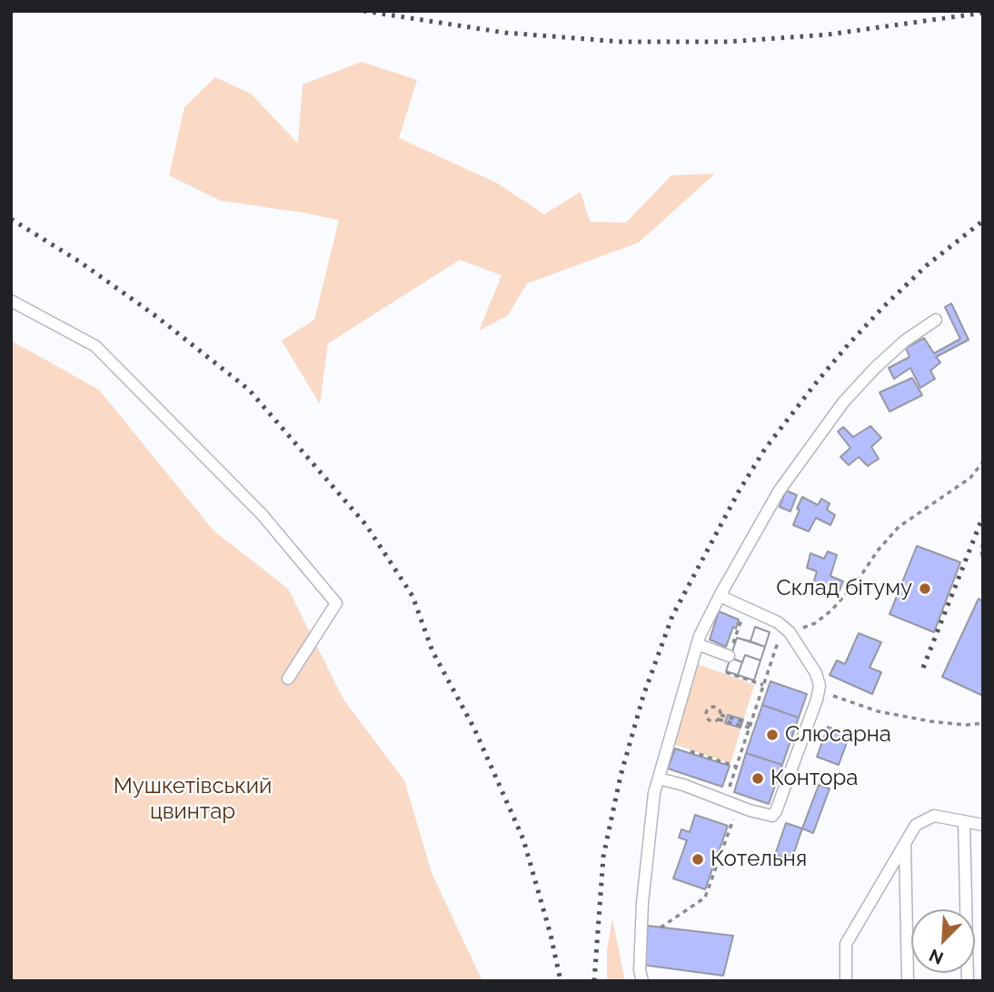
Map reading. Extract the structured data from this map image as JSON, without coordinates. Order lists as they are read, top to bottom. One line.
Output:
{"parks":["Мушкетівський цвинтар"],"places":["Склад бітуму","Слюсарна","Контора","Котельня"],"north":"bottom left"}
